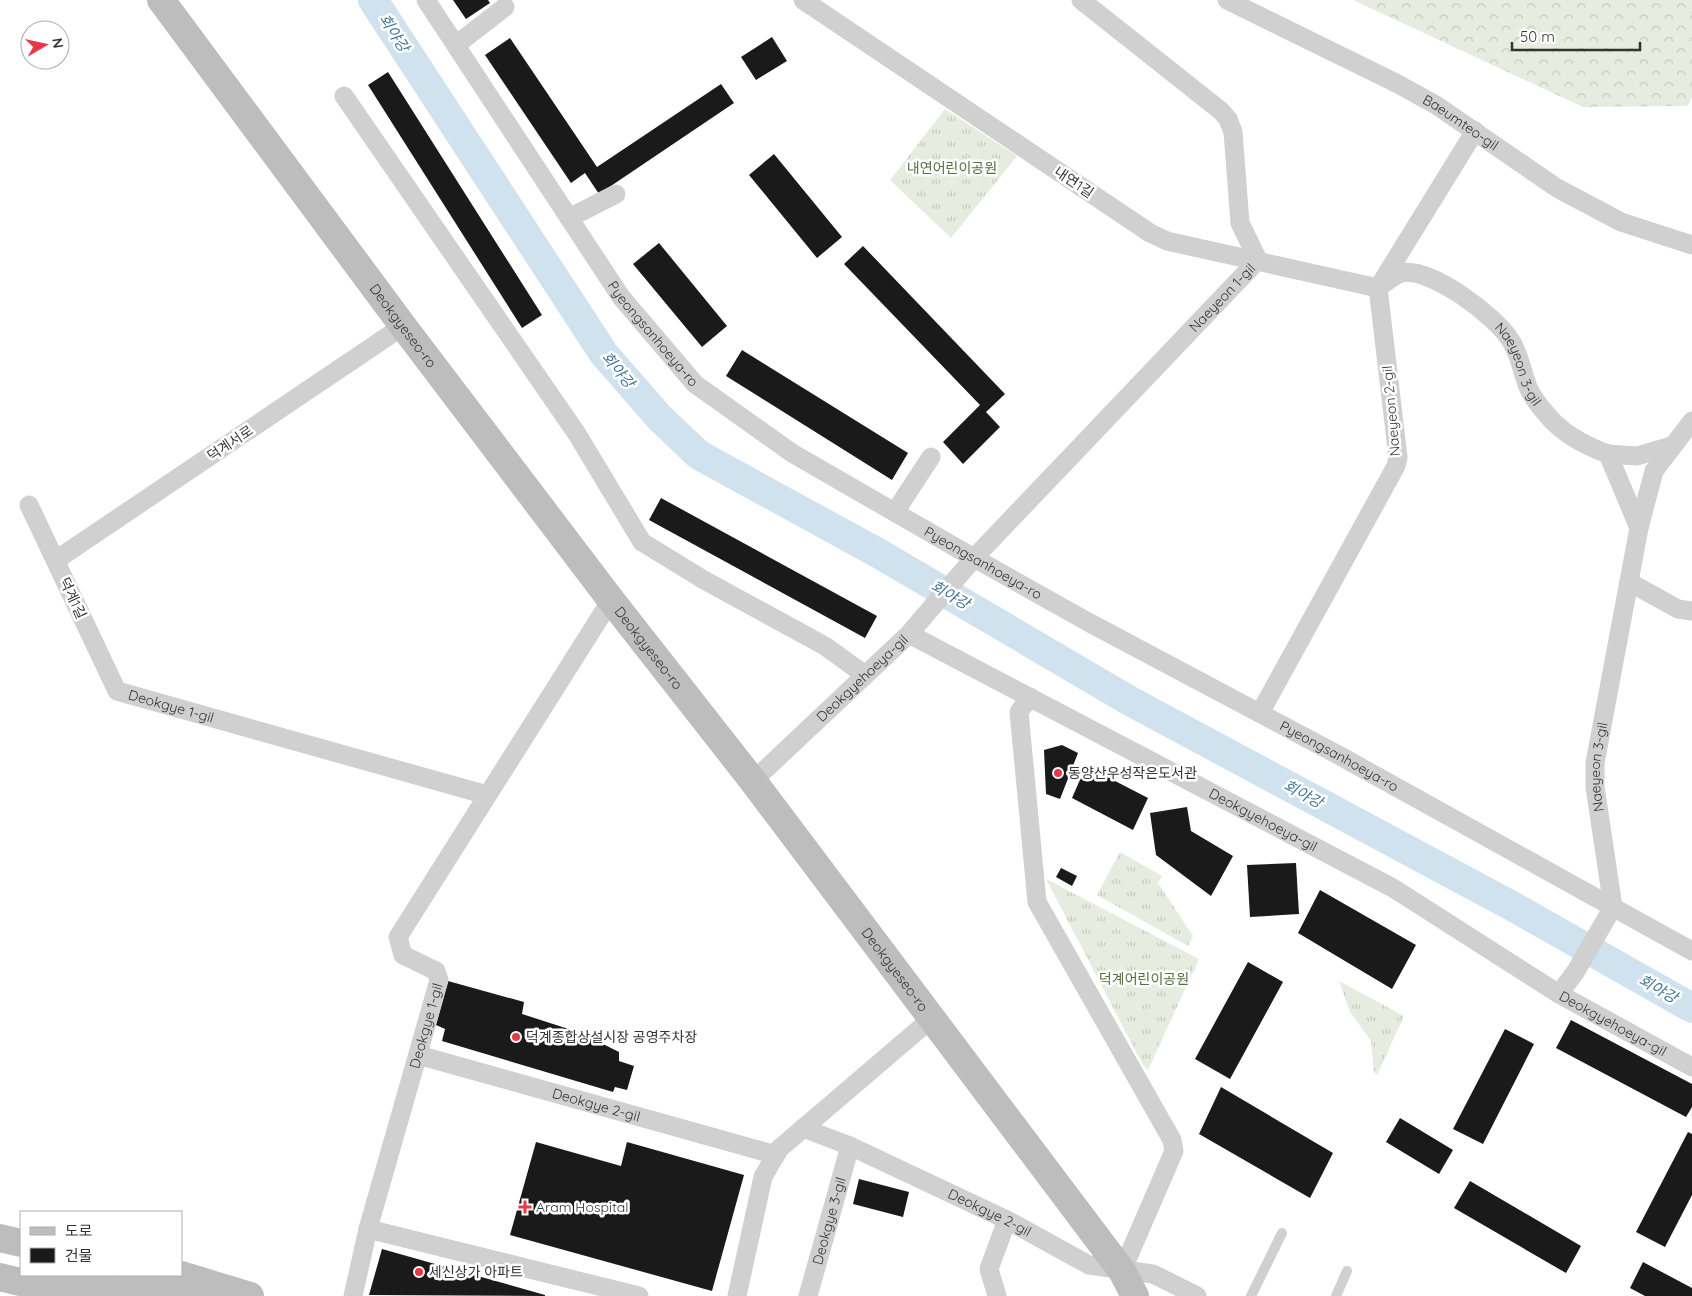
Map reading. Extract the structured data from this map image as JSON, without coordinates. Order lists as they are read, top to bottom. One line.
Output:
{"streets":{"street":["Baeumteo-gil","내연1길","Naeyeon 1-gil","Deokgyeseo-ro","Pyeongsanhoeya-ro","Naeyeon 3-gil","Naeyeon 2-gil","덕계서로","덕계1길","Deokgyehoeya-gil","Deokgye 1-gil","Deokgye 2-gil","Deokgye 3-gil"]},"crossings":[["내연1길","Naeyeon 1-gil"],["내연1길","Naeyeon 3-gil"],["내연1길","Naeyeon 2-gil"],["Naeyeon 1-gil","Pyeongsanhoeya-ro"],["Naeyeon 1-gil","Deokgyehoeya-gil"],["Deokgyeseo-ro","덕계서로"],["Deokgyeseo-ro","Deokgyehoeya-gil"],["Deokgyeseo-ro","Deokgye 1-gil"],["Deokgyeseo-ro","Deokgye 2-gil"],["Pyeongsanhoeya-ro","Naeyeon 3-gil"],["Pyeongsanhoeya-ro","Naeyeon 2-gil"],["Naeyeon 3-gil","Naeyeon 2-gil"],["덕계서로","덕계1길"],["덕계서로","Deokgye 1-gil"],["덕계1길","Deokgye 1-gil"],["Deokgye 1-gil","Deokgye 2-gil"],["Deokgye 2-gil","Deokgye 3-gil"]],"water":["회야강"],"parks":["내연어린이공원","덕계어린이공원"],"places":{"other":["동양산우성작은도서관","덕계종합상설시장 공영주차장","세신상가 아파트"],"health":["Aram Hospital"]},"legend":["도로","건물"],"scale_bar":"50 m","north":"right"}
